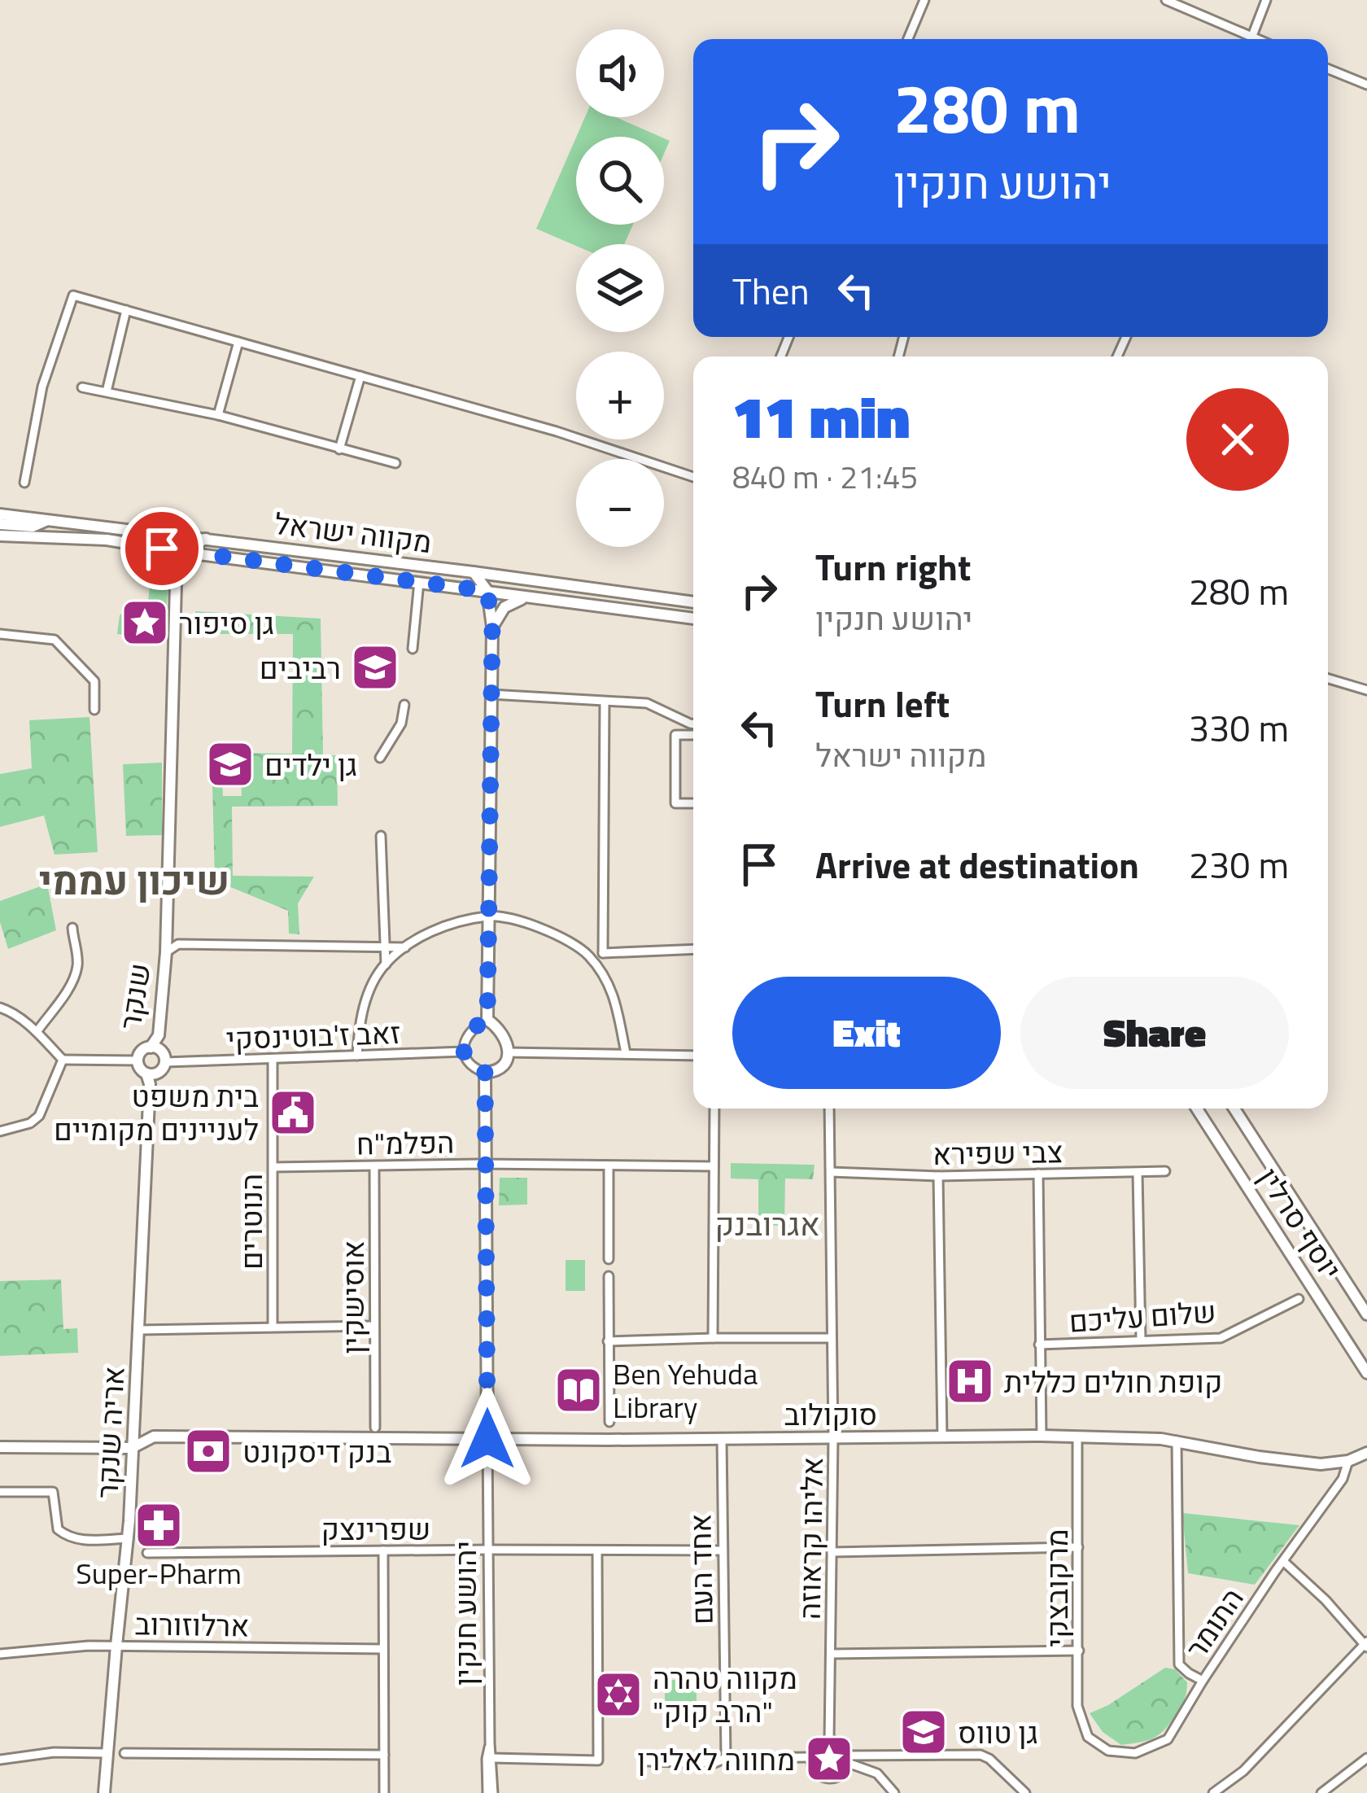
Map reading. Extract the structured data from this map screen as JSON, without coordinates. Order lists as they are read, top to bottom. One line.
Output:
{"streets":{"street":["מקווה ישראל","שנקר","זאב ז'בוטינסקי","הפלמ\"ח","צבי שפירא","הנוטרים","יוסף סרלין","אוסישקין","שלום עליכם","סוקולוב","אריה שנקר","שפרינצק","אליהו קראוזה","אחד העם","מרקובצקי","יהושע חנקין","התומר","ארלוזורוב"]},"crossings":[["שנקר","זאב ז'בוטינסקי"],["שנקר","אריה שנקר"],["זאב ז'בוטינסקי","הנוטרים"],["זאב ז'בוטינסקי","אריה שנקר"],["זאב ז'בוטינסקי","יהושע חנקין"],["הפלמ\"ח","הנוטרים"],["הפלמ\"ח","אוסישקין"],["הפלמ\"ח","יהושע חנקין"],["צבי שפירא","אליהו קראוזה"],["סוקולוב","אריה שנקר"],["סוקולוב","אליהו קראוזה"],["סוקולוב","אחד העם"],["סוקולוב","מרקובצקי"],["סוקולוב","יהושע חנקין"],["סוקולוב","התומר"],["אריה שנקר","ארלוזורוב"],["שפרינצק","אחד העם"],["שפרינצק","יהושע חנקין"],["מרקובצקי","התומר"]],"districts":["שיכון עממי","אגרובנק"],"places":{"place":["גן סיפור","מחווה לאלירן"],"school or university":["רביבים","גן ילדים","גן טווס"],"public building":["בית משפט לעניינים מקומיים"],"hospital":["קופת חולים כללית"],"library":["Ben Yehuda Library"],"bank":["בנק דיסקונט"],"pharmacy":["Super-Pharm"],"synagogue":["מקווה טהרה \"הרב קוק\""]},"page":{"map_buttons":["+","−"],"turn":["280 m","יהושע חנקין"],"then":"Then","heading":["11 min","840 m · 21:45"],"list":[{"name":"Turn right","note":"יהושע חנקין","value":"280 m"},{"name":"Turn left","note":"מקווה ישראל","value":"330 m"},{"name":"Arrive at destination","value":"230 m"}],"buttons":["Exit","Share"]}}
